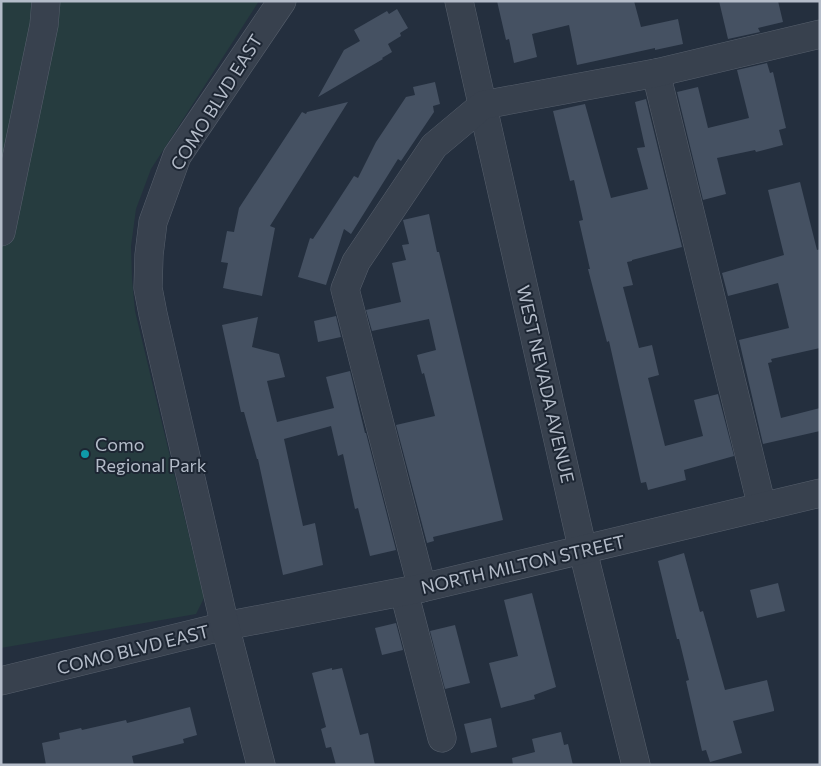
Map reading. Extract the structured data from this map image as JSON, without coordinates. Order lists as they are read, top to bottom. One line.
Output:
{"streets":{"street":["COMO BLVD EAST","WEST NEVADA AVENUE","NORTH MILTON STREET"]},"crossings":[["COMO BLVD EAST","NORTH MILTON STREET"],["WEST NEVADA AVENUE","NORTH MILTON STREET"]],"places":["Como Regional Park"]}
